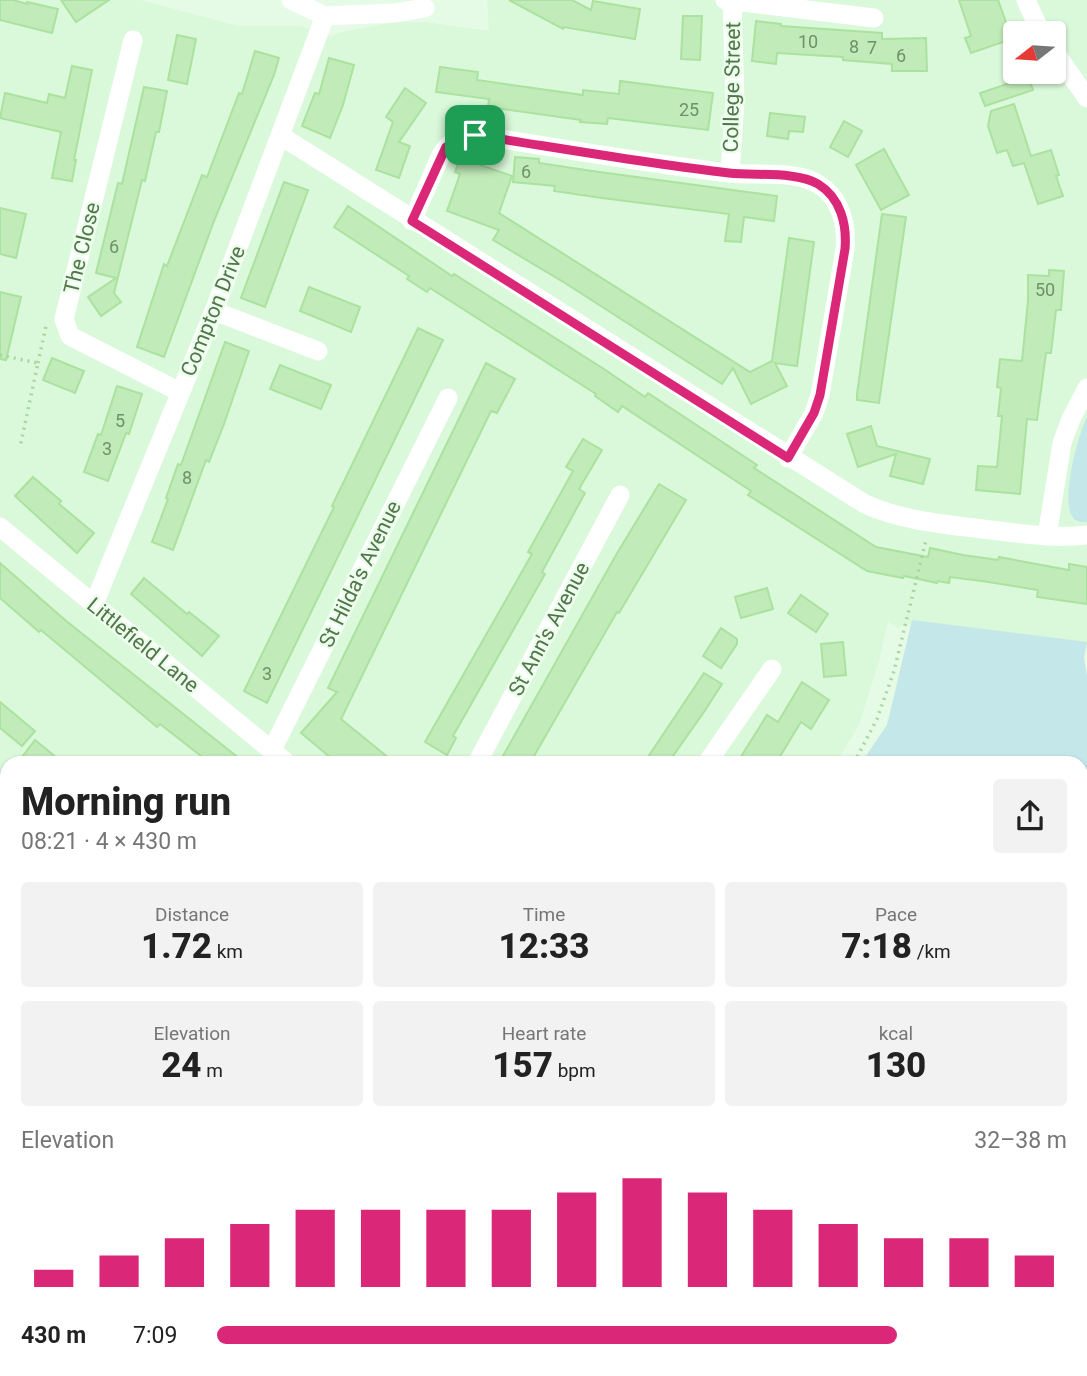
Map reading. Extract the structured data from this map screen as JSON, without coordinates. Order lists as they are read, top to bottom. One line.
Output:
{"streets":{"street":["College Street","The Close","Compton Drive","St Hilda's Avenue","St Ann's Avenue","Littlefield Lane"]},"crossings":[["The Close","Compton Drive"],["Compton Drive","Littlefield Lane"]],"house_numbers":["10","8","7","6","25","6","6","50","5","3","8","3"],"north":"left","page":{"heading":["Morning run","08:21 · 4 × 430 m"],"stats":[["Distance","1.72 km"],["Time","12:33"],["Pace","7:18 /km"],["Elevation","24 m"],["Heart rate","157 bpm"],["kcal","130"]],"chart":["Elevation","32–38 m"],"list":[{"name":"430 m","note":"7:09"}]}}
